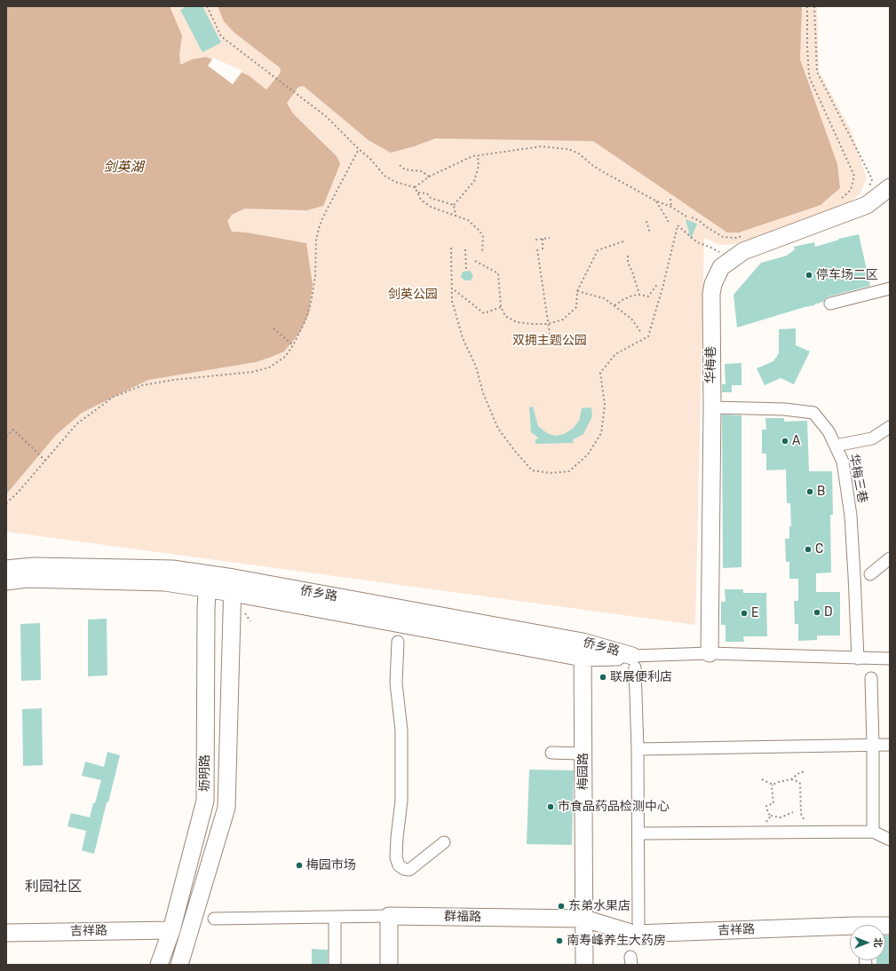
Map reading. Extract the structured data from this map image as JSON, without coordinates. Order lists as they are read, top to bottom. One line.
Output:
{"streets":{"street":["华梅巷","华梅三巷","侨乡路","梅园路","坜明路","群福路","吉祥路"]},"crossings":[["华梅巷","华梅三巷"],["侨乡路","梅园路"],["侨乡路","坜明路"],["梅园路","群福路"],["梅园路","吉祥路"],["坜明路","吉祥路"],["群福路","吉祥路"]],"districts":["利园社区"],"water":["剑英湖"],"parks":["剑英公园","双拥主题公园"],"places":["停车场二区","A","B","C","D","E","联展便利店","市食品药品检测中心","梅园市场","东弟水果店","南寿峰养生大药房"],"north":"right"}
